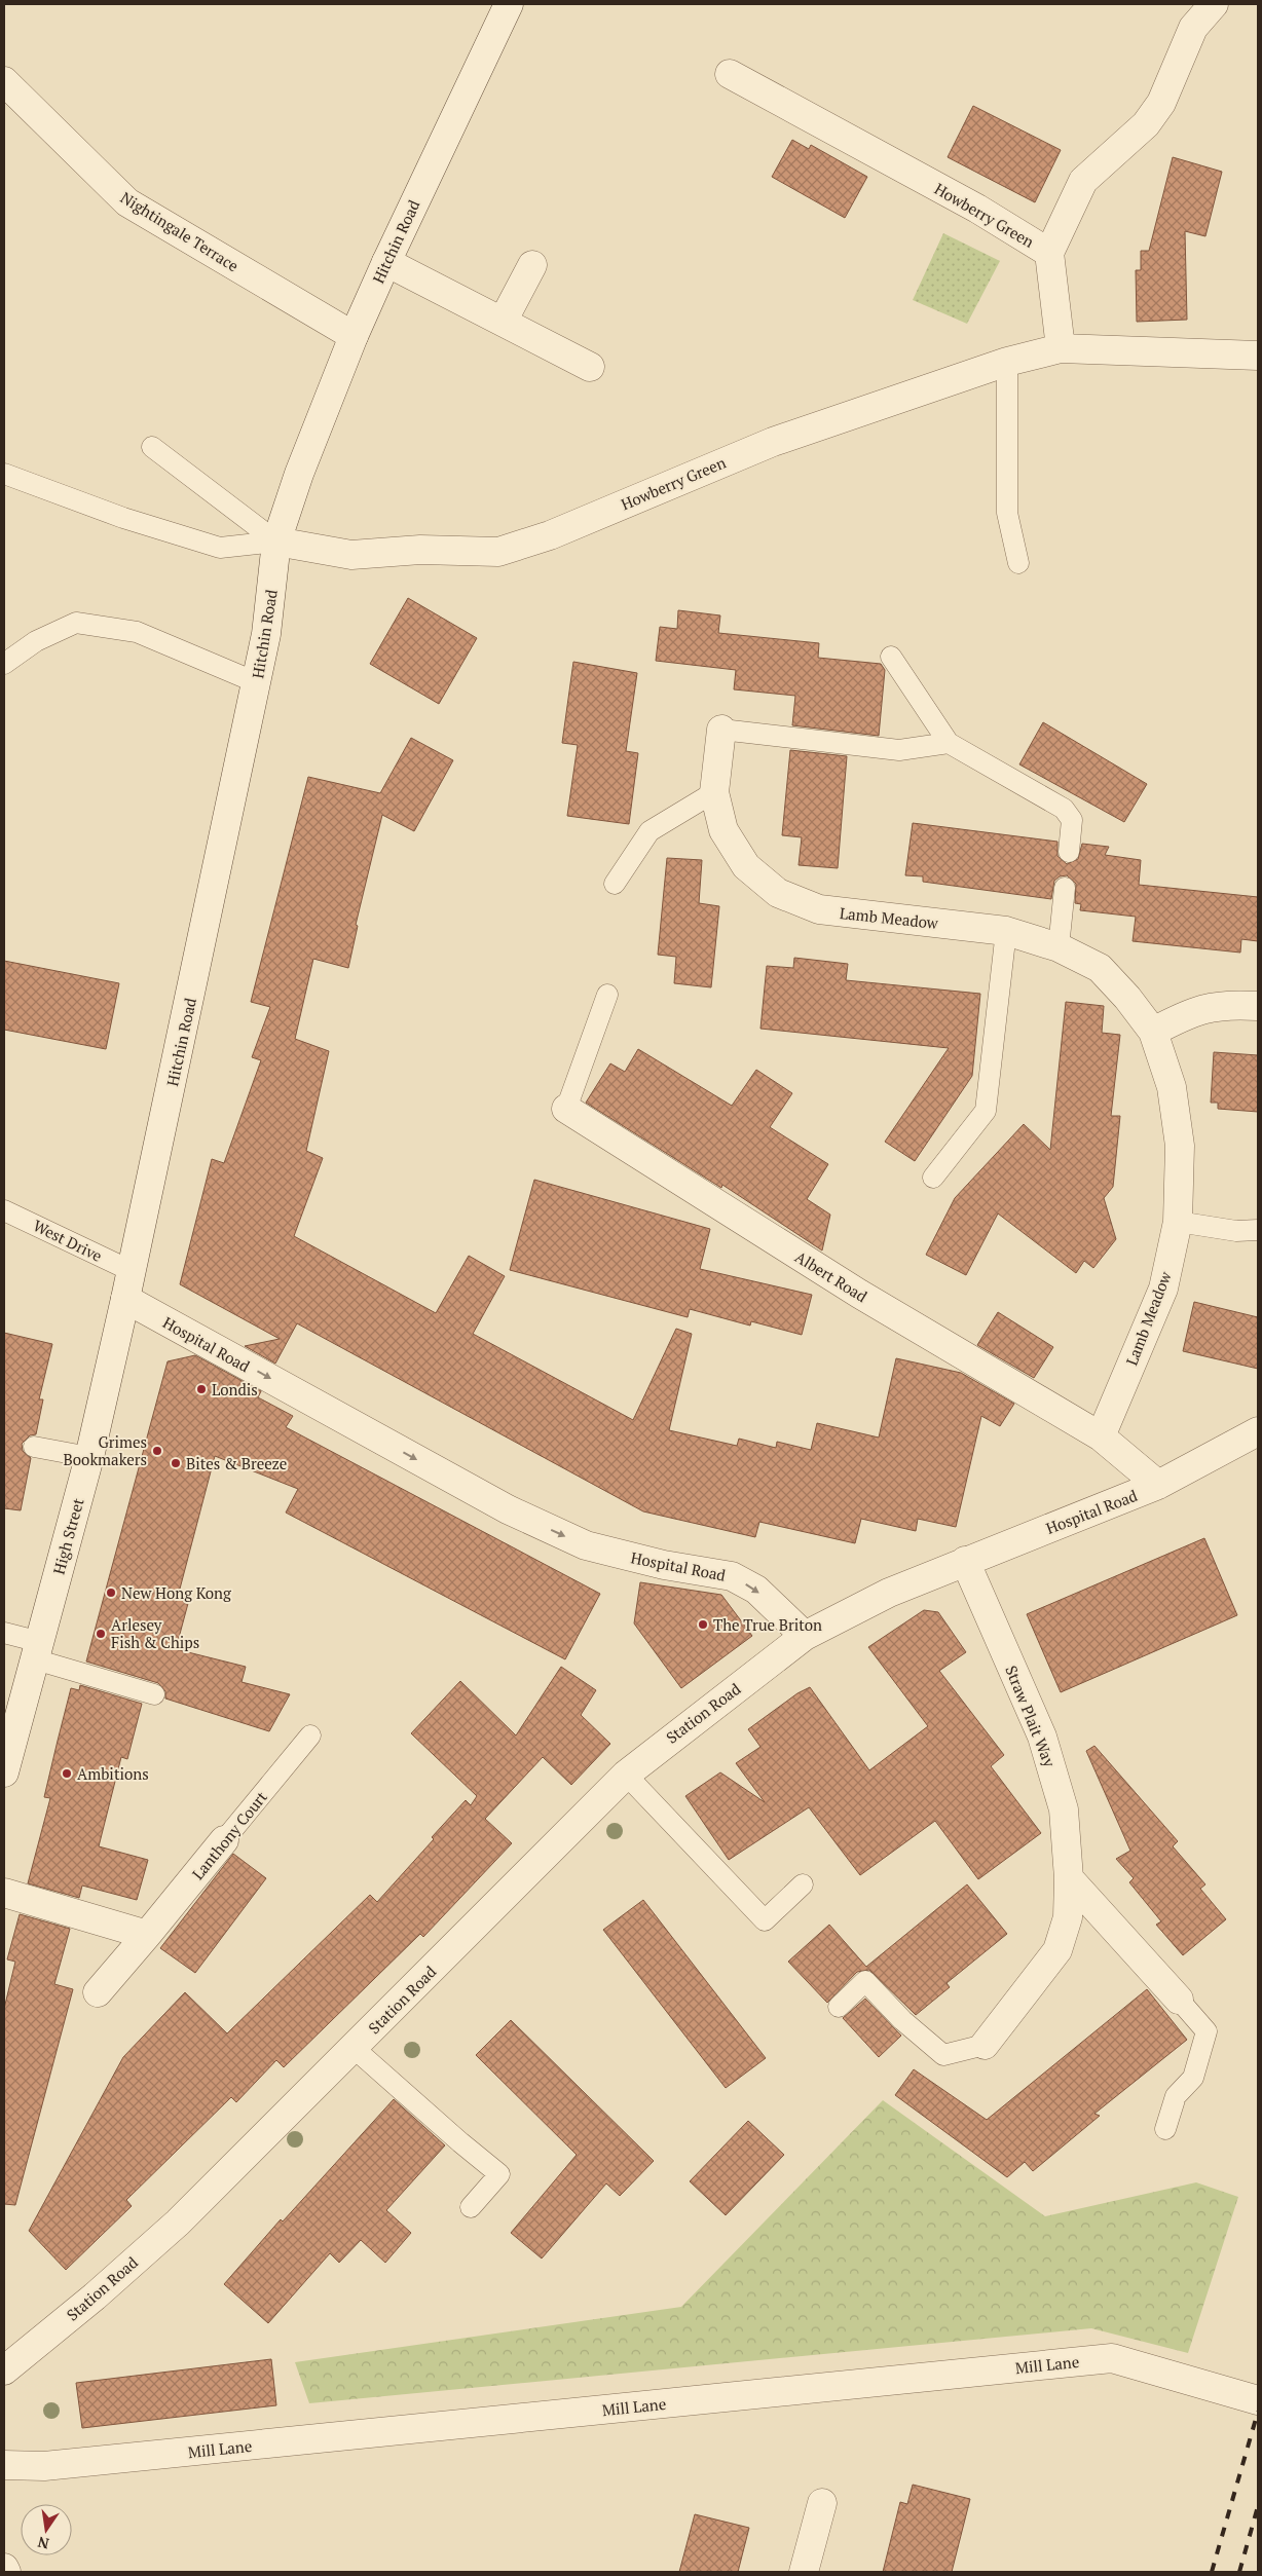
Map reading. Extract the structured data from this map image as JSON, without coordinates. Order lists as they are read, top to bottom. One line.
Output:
{"streets":{"street":["Howberry Green","Nightingale Terrace","Hitchin Road","Lamb Meadow","Albert Road","Hospital Road","High Street","Station Road","Straw Plait Way","Lanthony Court","Mill Lane"],"lane":["West Drive"]},"crossings":[["Howberry Green","Hitchin Road"],["Nightingale Terrace","Hitchin Road"],["Hitchin Road","West Drive"],["Hitchin Road","Hospital Road"],["Hitchin Road","High Street"],["Lamb Meadow","Albert Road"],["Hospital Road","High Street"],["Hospital Road","Station Road"],["Hospital Road","Straw Plait Way"]],"one_way":["Hospital Road"],"places":["Londis","Grimes Bookmakers","Bites & Breeze","New Hong Kong","The True Briton","Arlesey Fish & Chips","Ambitions"],"north":"bottom"}
